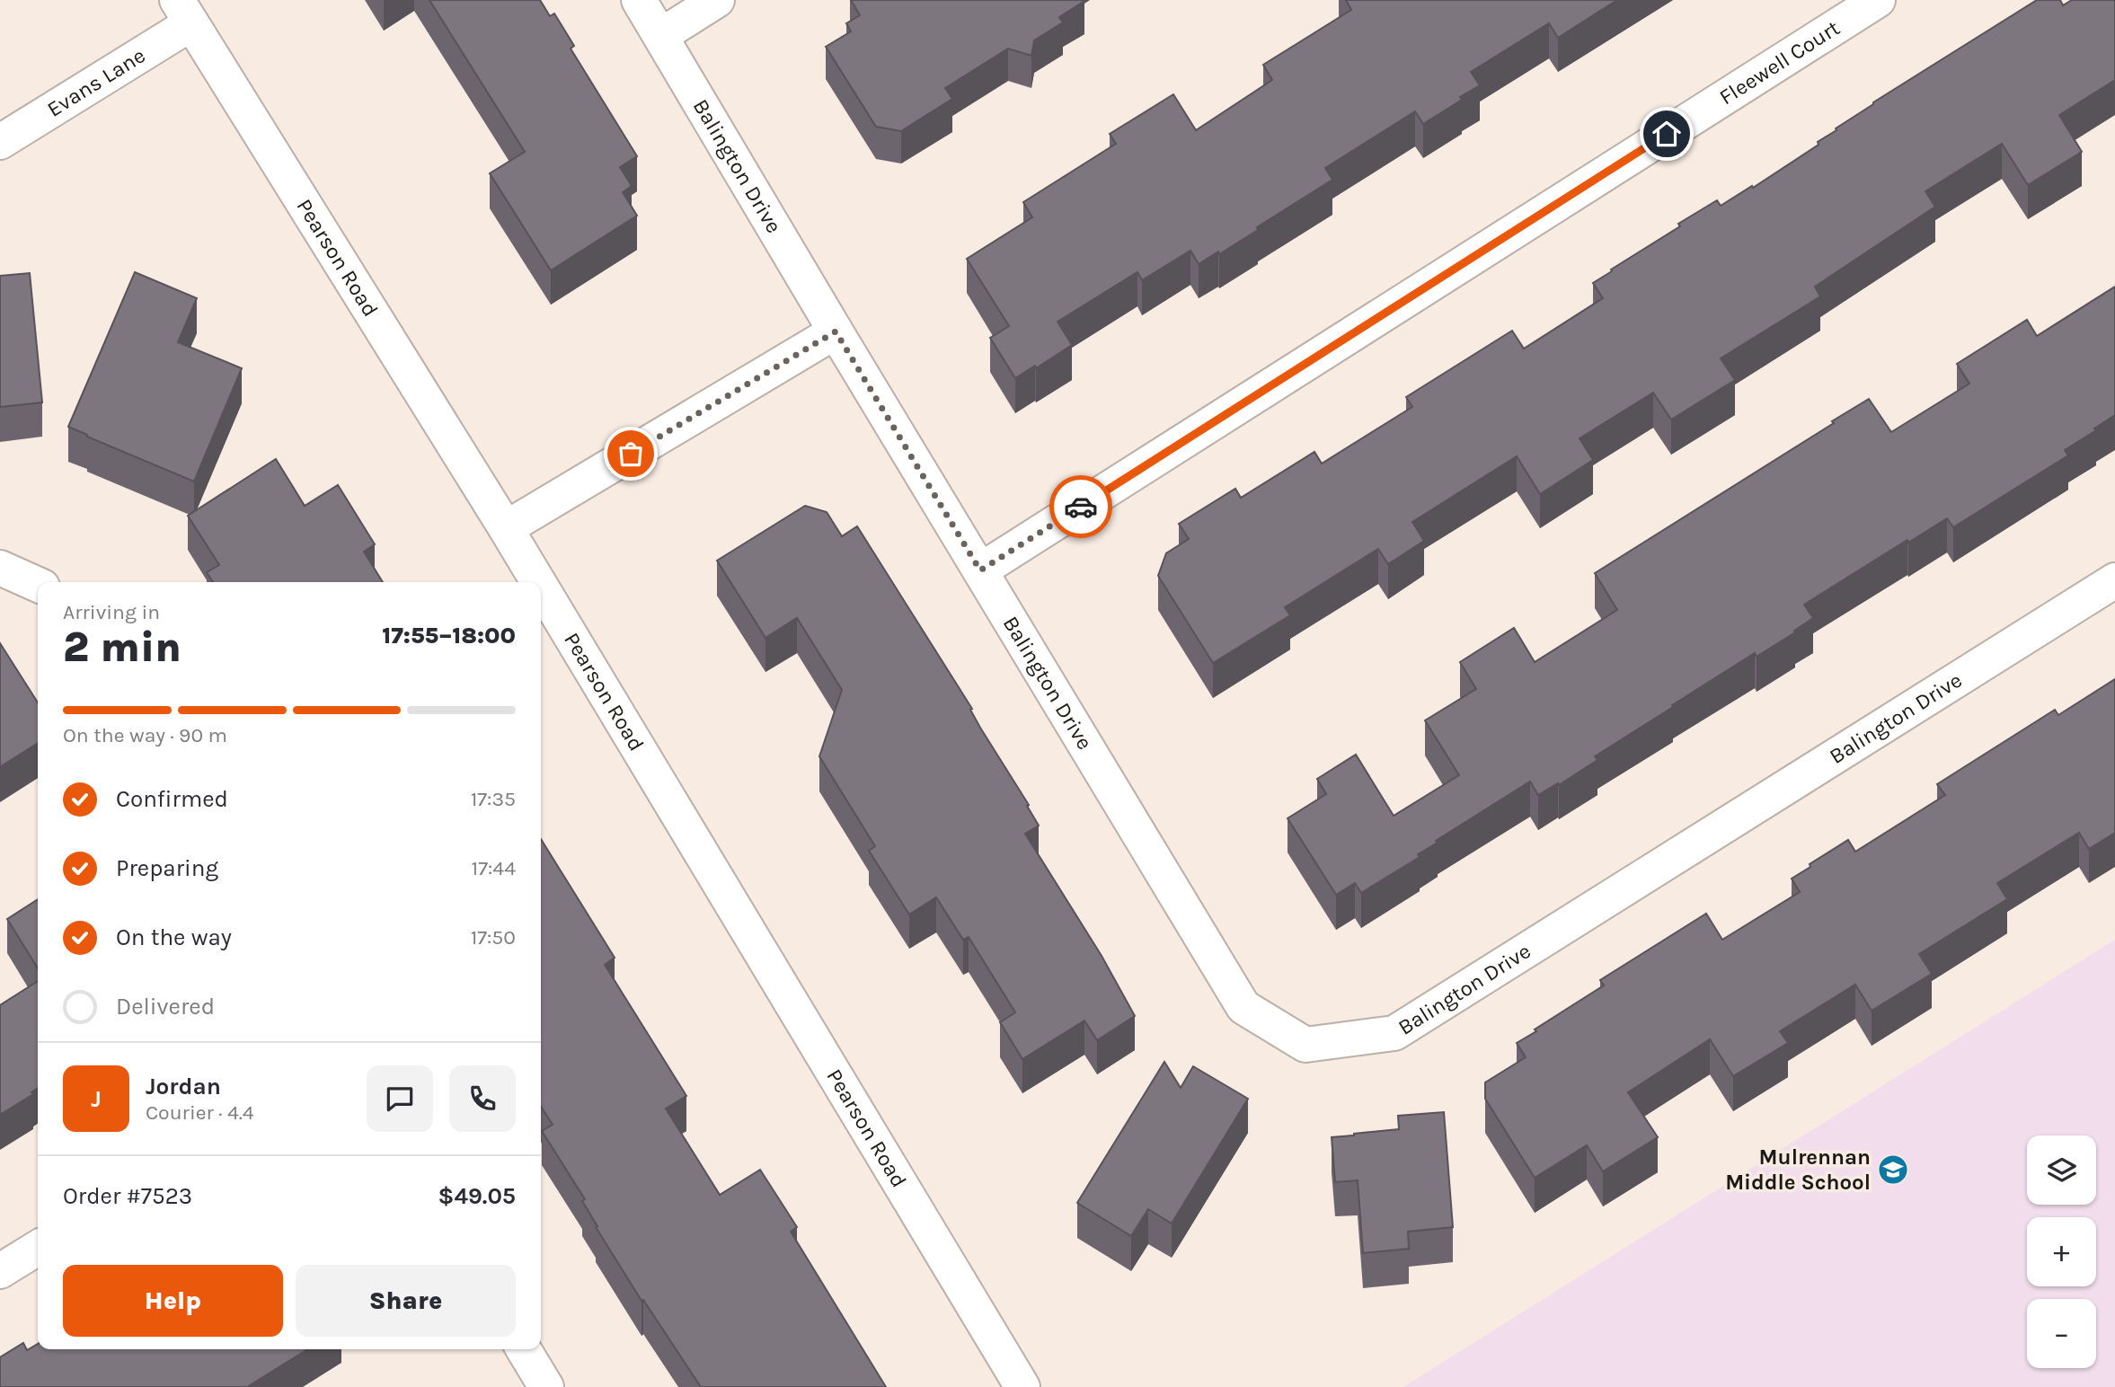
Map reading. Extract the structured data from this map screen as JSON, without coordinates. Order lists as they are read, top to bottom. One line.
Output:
{"streets":{"street":["Fleewell Court","Evans Lane","Balington Drive","Pearson Road"]},"crossings":[["Fleewell Court","Balington Drive"],["Evans Lane","Pearson Road"]],"places":{"school or university":["Mulrennan Middle School"]},"page":{"heading":["2 min","Arriving in","17:55–18:00"],"panel":["Jordan","Courier · 4.4","Order #7523","$49.05"],"bar":"On the way · 90 m","list":[["Confirmed","17:35"],["Preparing","17:44"],["On the way","17:50"],"Delivered"],"round":"J","map_buttons":["+","−"],"buttons":["Help","Share"]}}
